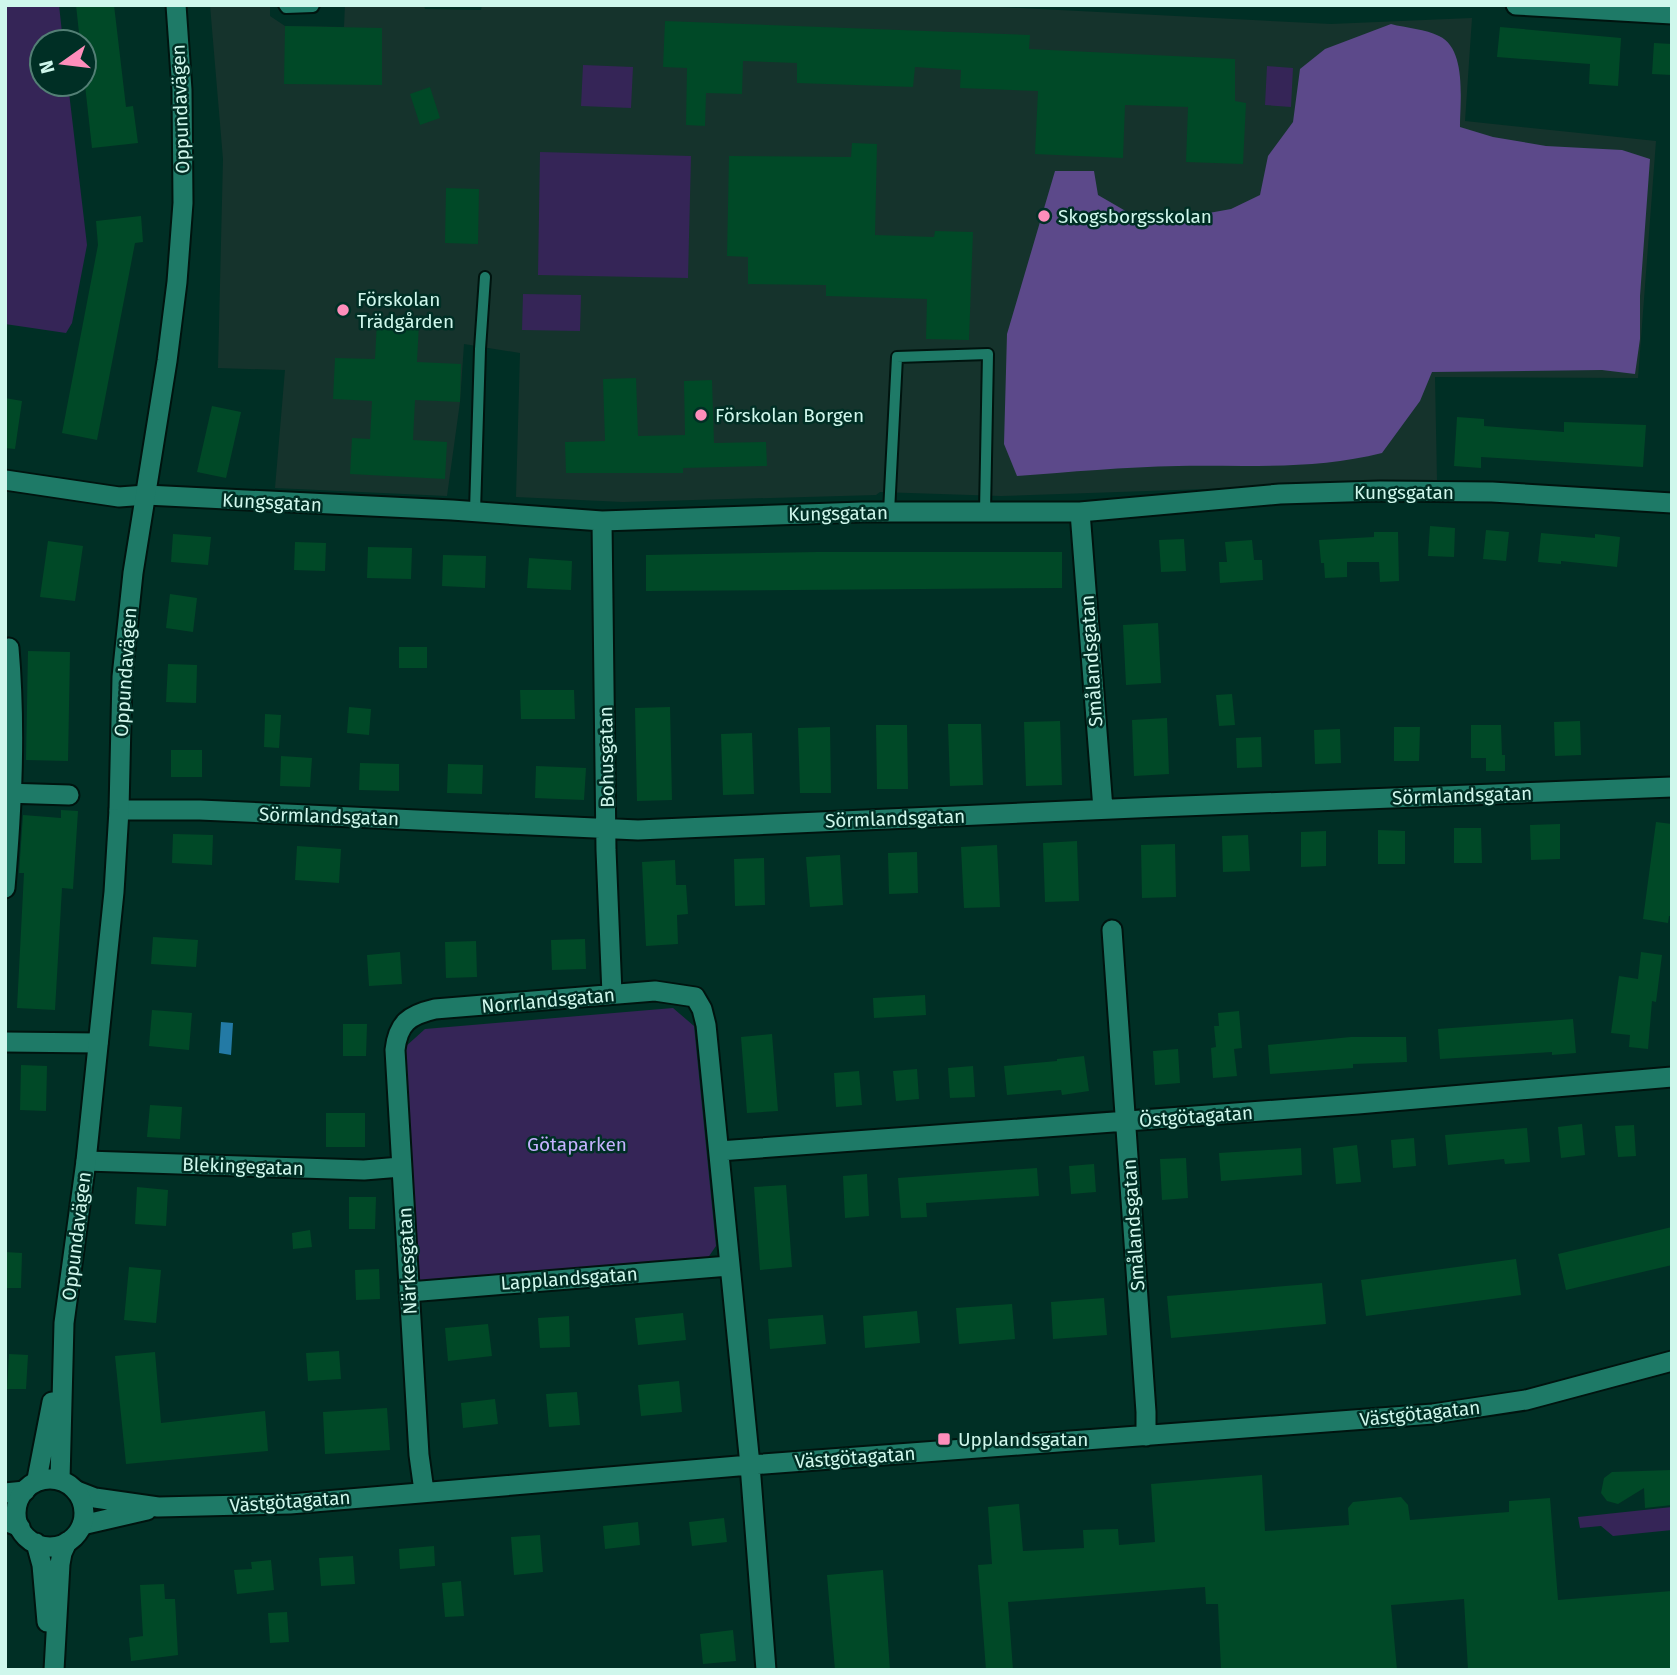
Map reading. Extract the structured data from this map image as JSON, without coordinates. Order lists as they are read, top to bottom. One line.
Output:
{"streets":{"street":["Oppundavägen","Kungsgatan","Smålandsgatan","Bohusgatan","Sörmlandsgatan","Norrlandsgatan","Östgötagatan","Blekingegatan","Närkesgatan","Lapplandsgatan","Västgötagatan"]},"crossings":[["Oppundavägen","Kungsgatan"],["Oppundavägen","Sörmlandsgatan"],["Oppundavägen","Blekingegatan"],["Oppundavägen","Västgötagatan"],["Kungsgatan","Smålandsgatan"],["Kungsgatan","Bohusgatan"],["Smålandsgatan","Sörmlandsgatan"],["Smålandsgatan","Östgötagatan"],["Smålandsgatan","Västgötagatan"],["Bohusgatan","Sörmlandsgatan"],["Bohusgatan","Norrlandsgatan"],["Norrlandsgatan","Östgötagatan"],["Norrlandsgatan","Närkesgatan"],["Blekingegatan","Närkesgatan"],["Närkesgatan","Lapplandsgatan"],["Närkesgatan","Västgötagatan"]],"parks":["Götaparken"],"places":{"other":["Skogsborgsskolan","Förskolan Trädgården","Förskolan Borgen"],"transit":["Upplandsgatan"]},"north":"left"}
